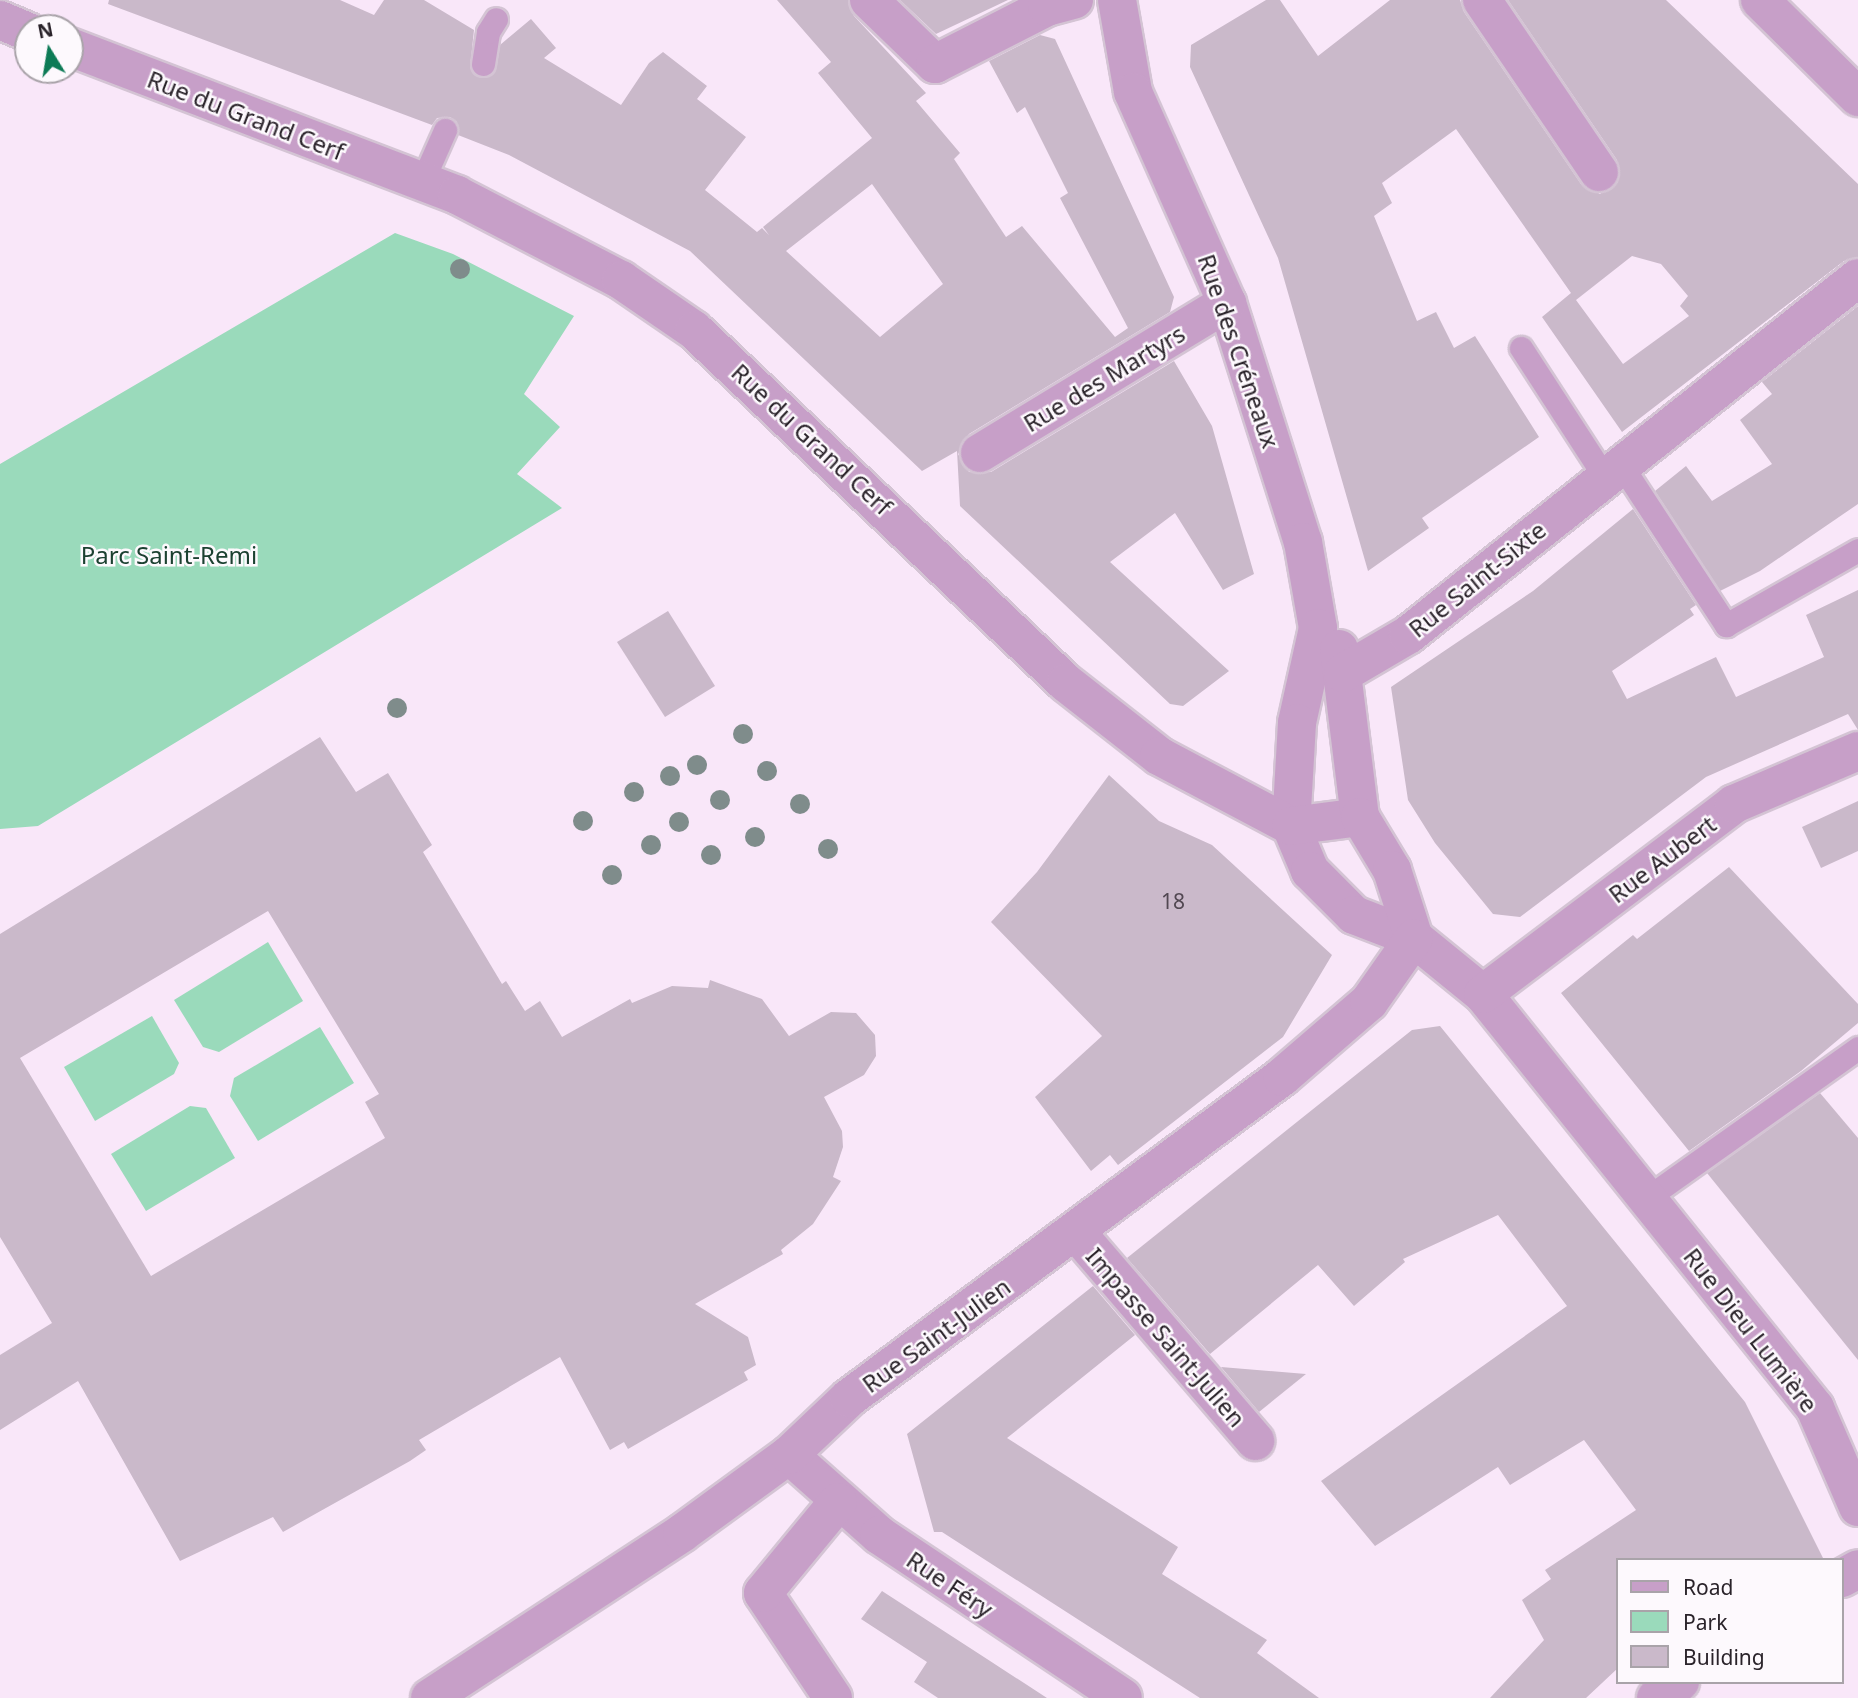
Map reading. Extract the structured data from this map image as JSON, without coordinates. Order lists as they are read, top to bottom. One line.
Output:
{"streets":{"street":["Rue du Grand Cerf","Rue des Créneaux","Rue des Martyrs","Rue Saint-Sixte","Rue Aubert","Rue Dieu Lumière","Rue Saint-Julien","Impasse Saint-Julien","Rue Féry"]},"crossings":[["Rue des Créneaux","Rue des Martyrs"],["Rue Aubert","Rue Dieu Lumière"],["Rue Dieu Lumière","Rue Saint-Julien"],["Rue Saint-Julien","Impasse Saint-Julien"],["Rue Saint-Julien","Rue Féry"]],"parks":["Parc Saint-Remi"],"house_numbers":["18"],"legend":["Road","Park","Building"],"north":"top"}
